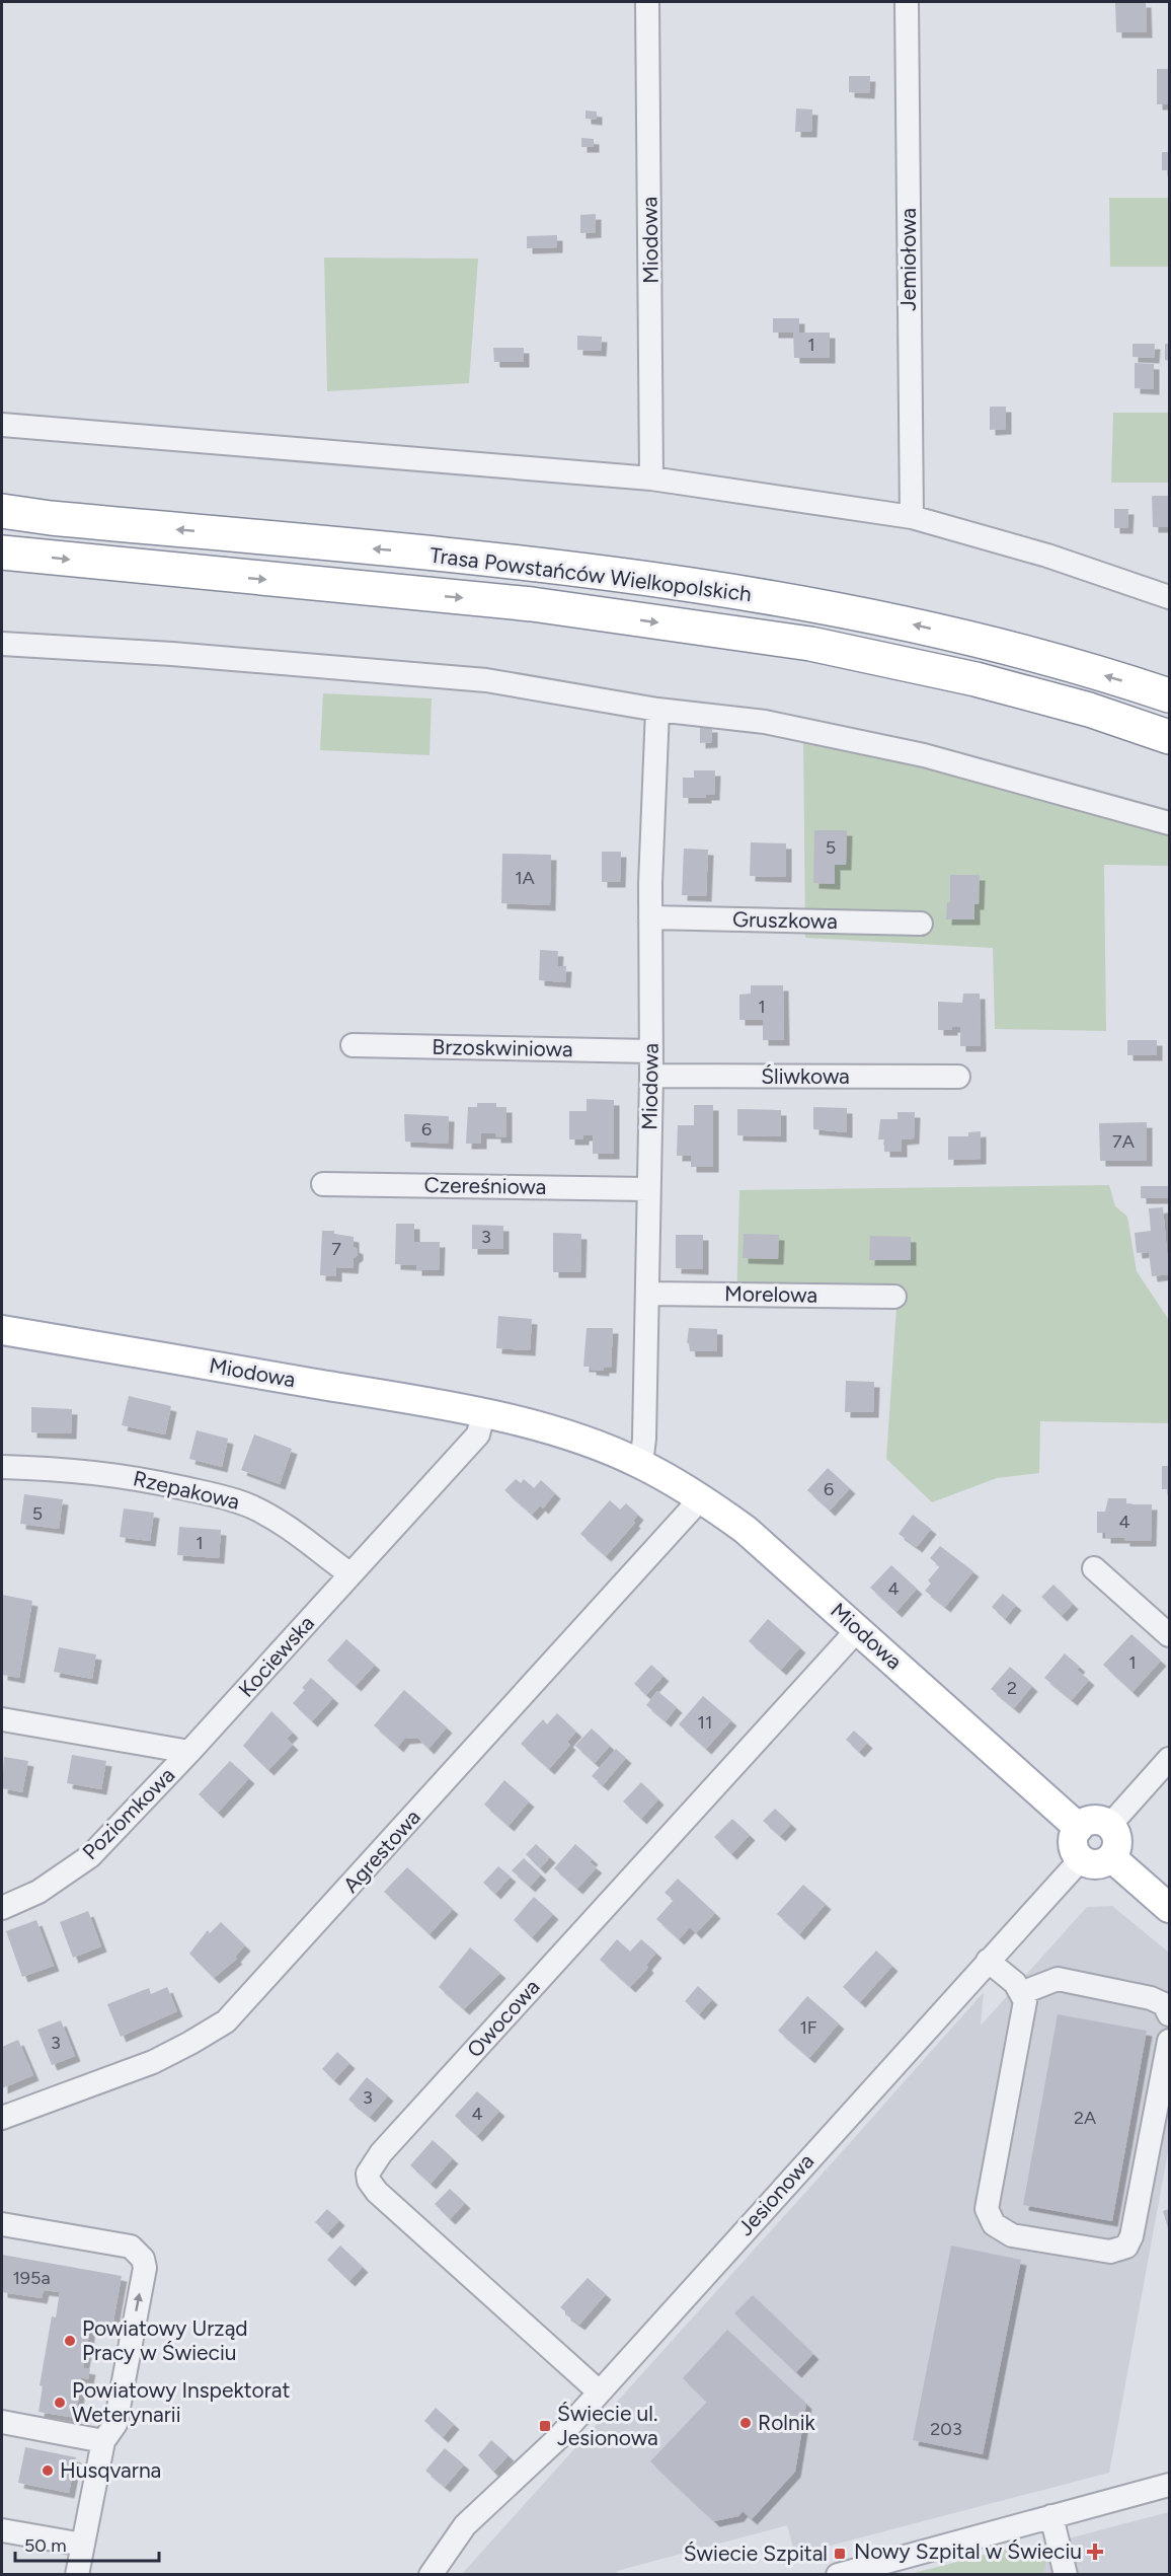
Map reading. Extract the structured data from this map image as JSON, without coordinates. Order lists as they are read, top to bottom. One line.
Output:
{"streets":{"highway":["Trasa Powstańców Wielkopolskich"],"main road":["Miodowa"],"street":["Jemiołowa","Gruszkowa","Brzoskwiniowa","Śliwkowa","Czereśniowa","Morelowa","Rzepakowa","Kociewska","Poziomkowa","Agrestowa","Owocowa","Jesionowa"]},"crossings":[["Miodowa","Gruszkowa"],["Miodowa","Brzoskwiniowa"],["Miodowa","Śliwkowa"],["Miodowa","Czereśniowa"],["Miodowa","Morelowa"],["Miodowa","Kociewska"],["Miodowa","Agrestowa"],["Miodowa","Owocowa"],["Miodowa","Jesionowa"],["Rzepakowa","Kociewska"],["Kociewska","Poziomkowa"],["Owocowa","Jesionowa"]],"places":{"other":["Powiatowy Urząd Pracy w Świeciu","Powiatowy Inspektorat Weterynarii","Rolnik","Husqvarna"],"transit":["Świecie ul. Jesionowa","Świecie Szpital"],"health":["Nowy Szpital w Świeciu"]},"house_numbers":["1","5","1A","1","6","7A","3","7","6","5","4","1","4","1","2","11","1F","3","3","4","2A","195a","203"],"scale_bar":"50 m"}
